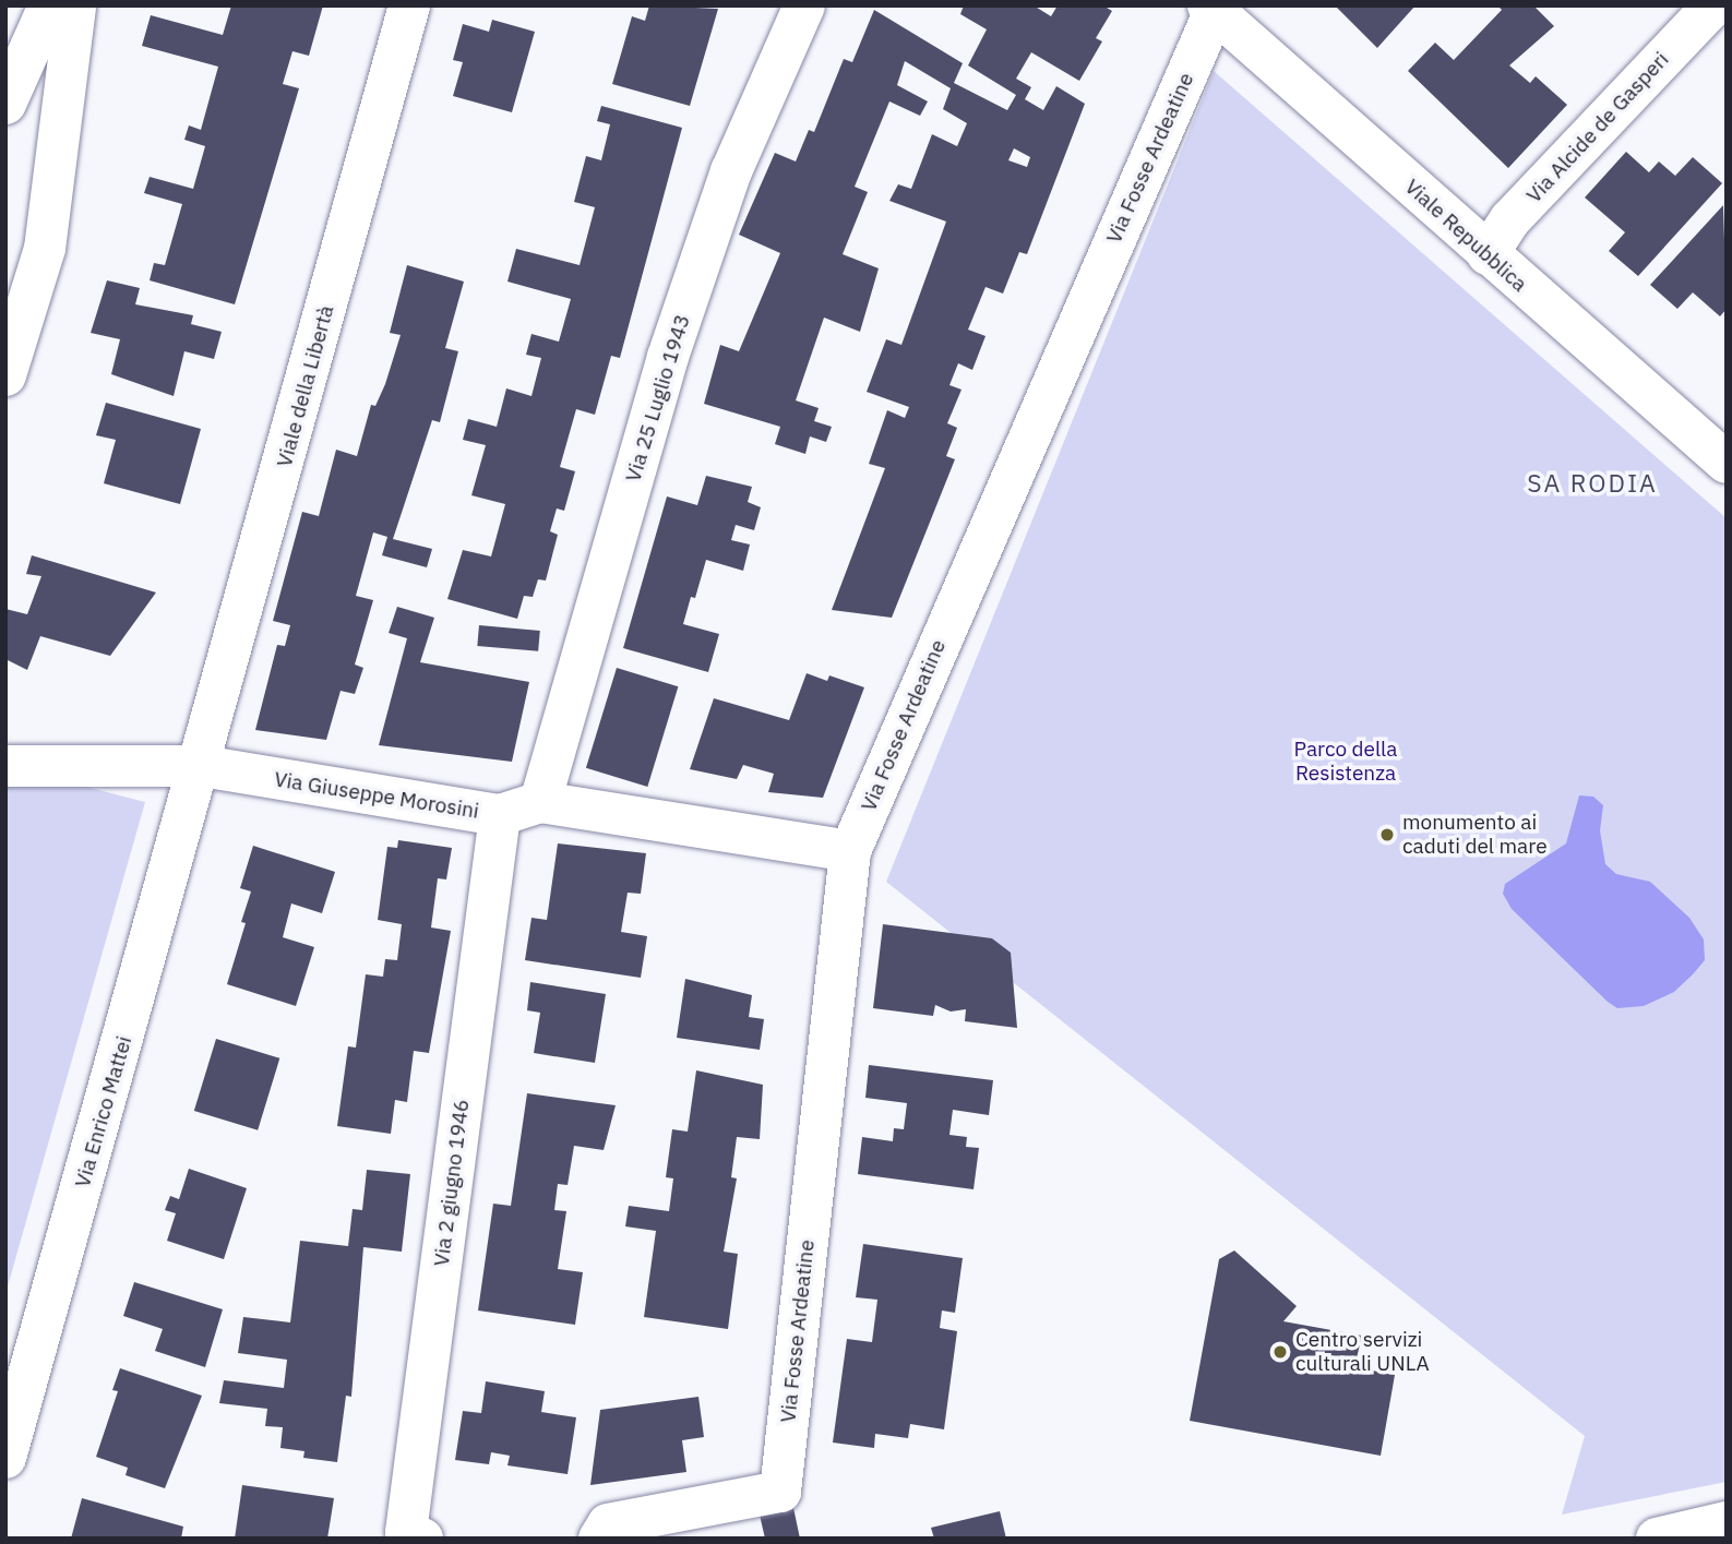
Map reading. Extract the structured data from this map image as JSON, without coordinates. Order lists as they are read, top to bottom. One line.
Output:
{"streets":{"street":["Via Alcide de Gasperi","Via Fosse Ardeatine","Viale Repubblica","Viale della Libertà","Via 25 Luglio 1943","Via Giuseppe Morosini","Via Enrico Mattei","Via 2 giugno 1946"]},"crossings":[["Via Alcide de Gasperi","Viale Repubblica"],["Via Fosse Ardeatine","Viale Repubblica"],["Via Fosse Ardeatine","Via Giuseppe Morosini"],["Viale della Libertà","Via Giuseppe Morosini"],["Viale della Libertà","Via Enrico Mattei"],["Via 25 Luglio 1943","Via Giuseppe Morosini"],["Via Giuseppe Morosini","Via Enrico Mattei"],["Via Giuseppe Morosini","Via 2 giugno 1946"]],"districts":["SA RODIA"],"parks":["Parco della Resistenza"],"places":["monumento ai caduti del mare","Centro servizi culturali UNLA"]}
